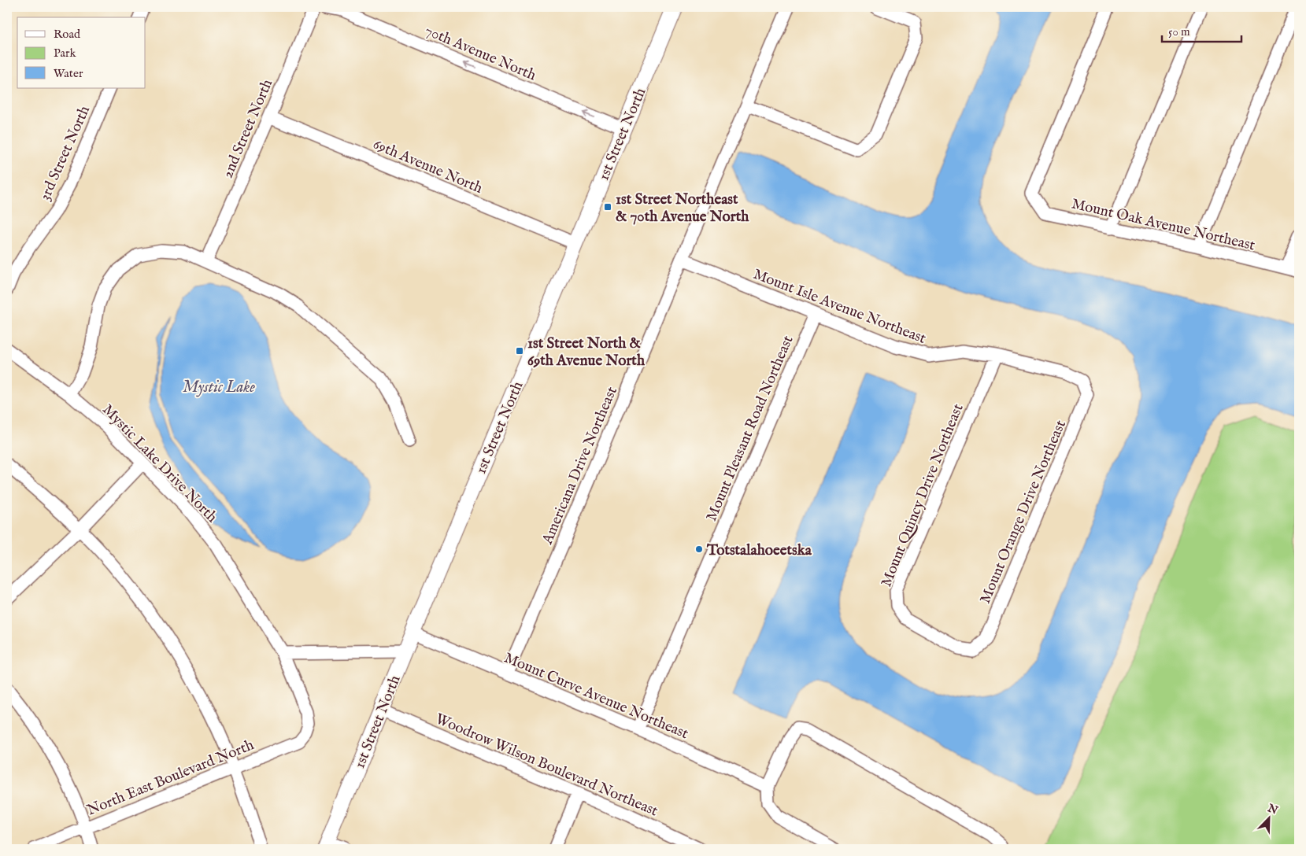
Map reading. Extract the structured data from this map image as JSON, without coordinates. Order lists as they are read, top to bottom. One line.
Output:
{"streets":{"street":["70th Avenue North","2nd Street North","1st Street North","3rd Street North","69th Avenue North","Mount Oak Avenue Northeast","Mount Isle Avenue Northeast","Mount Pleasant Road Northeast","Mystic Lake Drive North","Americana Drive Northeast","Mount Quincy Drive Northeast","Mount Orange Drive Northeast","Mount Curve Avenue Northeast","Woodrow Wilson Boulevard Northeast","North East Boulevard North"]},"crossings":[["70th Avenue North","1st Street North"],["2nd Street North","69th Avenue North"],["1st Street North","69th Avenue North"],["1st Street North","Mount Curve Avenue Northeast"],["1st Street North","Woodrow Wilson Boulevard Northeast"],["Mount Isle Avenue Northeast","Mount Pleasant Road Northeast"],["Mount Isle Avenue Northeast","Americana Drive Northeast"],["Mount Isle Avenue Northeast","Mount Quincy Drive Northeast"],["Mount Isle Avenue Northeast","Mount Orange Drive Northeast"],["Mount Pleasant Road Northeast","Mount Curve Avenue Northeast"],["Mystic Lake Drive North","North East Boulevard North"],["Americana Drive Northeast","Mount Curve Avenue Northeast"],["Mount Quincy Drive Northeast","Mount Orange Drive Northeast"]],"one_way":["70th Avenue North"],"water":["Mystic Lake"],"places":{"transit":["1st Street Northeast & 70th Avenue North","1st Street North & 69th Avenue North"],"other":["Totstalahoeetska"]},"legend":["Road","Park","Water"],"scale_bar":"50 m","north":"top right"}
